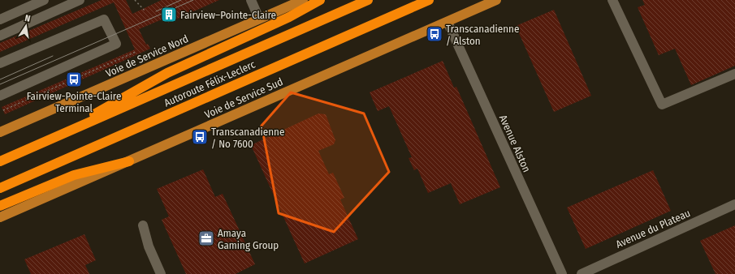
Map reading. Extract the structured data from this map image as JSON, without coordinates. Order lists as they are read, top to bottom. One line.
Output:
{"streets":{"highway":["Autoroute Félix-Leclerc"],"main road":["Voie de Service Nord","Voie de Service Sud"],"street":["Avenue Alston","Avenue du Plateau"]},"crossings":[["Voie de Service Sud","Avenue Alston"]],"places":{"building":["Fairview–Pointe-Claire"],"bus stop":["Transcanadienne / Alston","Fairview-Pointe-Claire Terminal","Transcanadienne / No 7600"],"office":["Amaya Gaming Group"]},"north":"top"}
